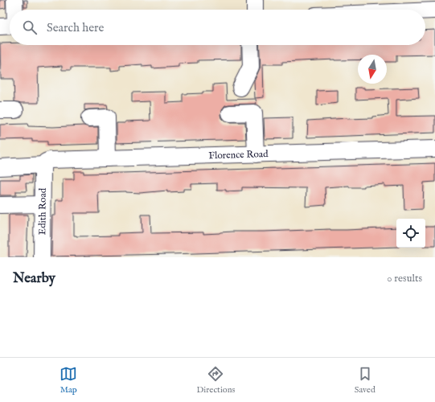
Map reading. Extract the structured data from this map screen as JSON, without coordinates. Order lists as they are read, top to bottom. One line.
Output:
{"streets":{"street":["Florence Road","Edith Road"]},"crossings":[["Florence Road","Edith Road"]],"north":"bottom","page":{"search":"Search here","heading":["Nearby","0 results"],"nav":["Map","Directions","Saved"]}}
